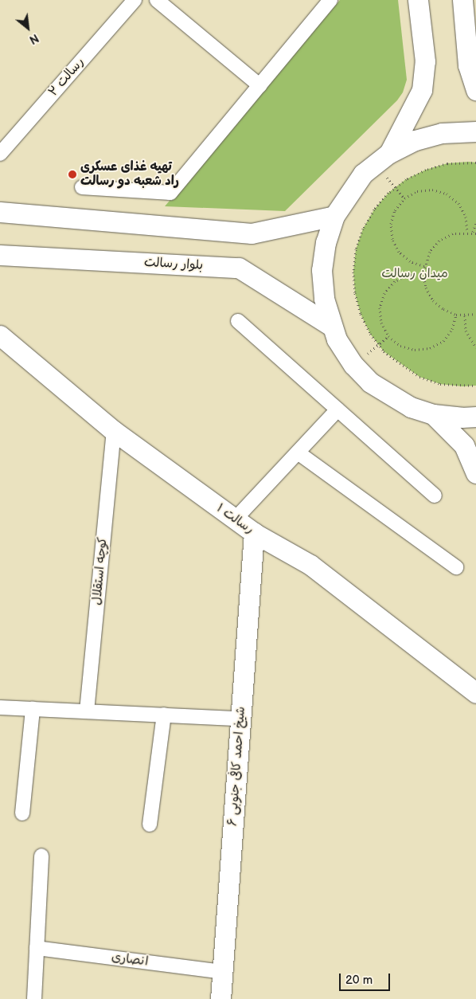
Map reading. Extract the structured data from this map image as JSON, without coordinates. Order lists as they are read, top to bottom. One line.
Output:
{"streets":{"main road":["بلوار رسالت","رسالت ۱","شیخ احمد کافی جنوبی ۶"],"street":["رسالت ۲","کوچه استقلال","انصاری"]},"crossings":[["رسالت ۱","کوچه استقلال"],["رسالت ۱","شیخ احمد کافی جنوبی ۶"],["شیخ احمد کافی جنوبی ۶","انصاری"]],"parks":["میدان رسالت"],"places":["تهیه غذای عسکری راد شعبه دو رسالت"],"scale_bar":"20 m","north":"bottom right"}
